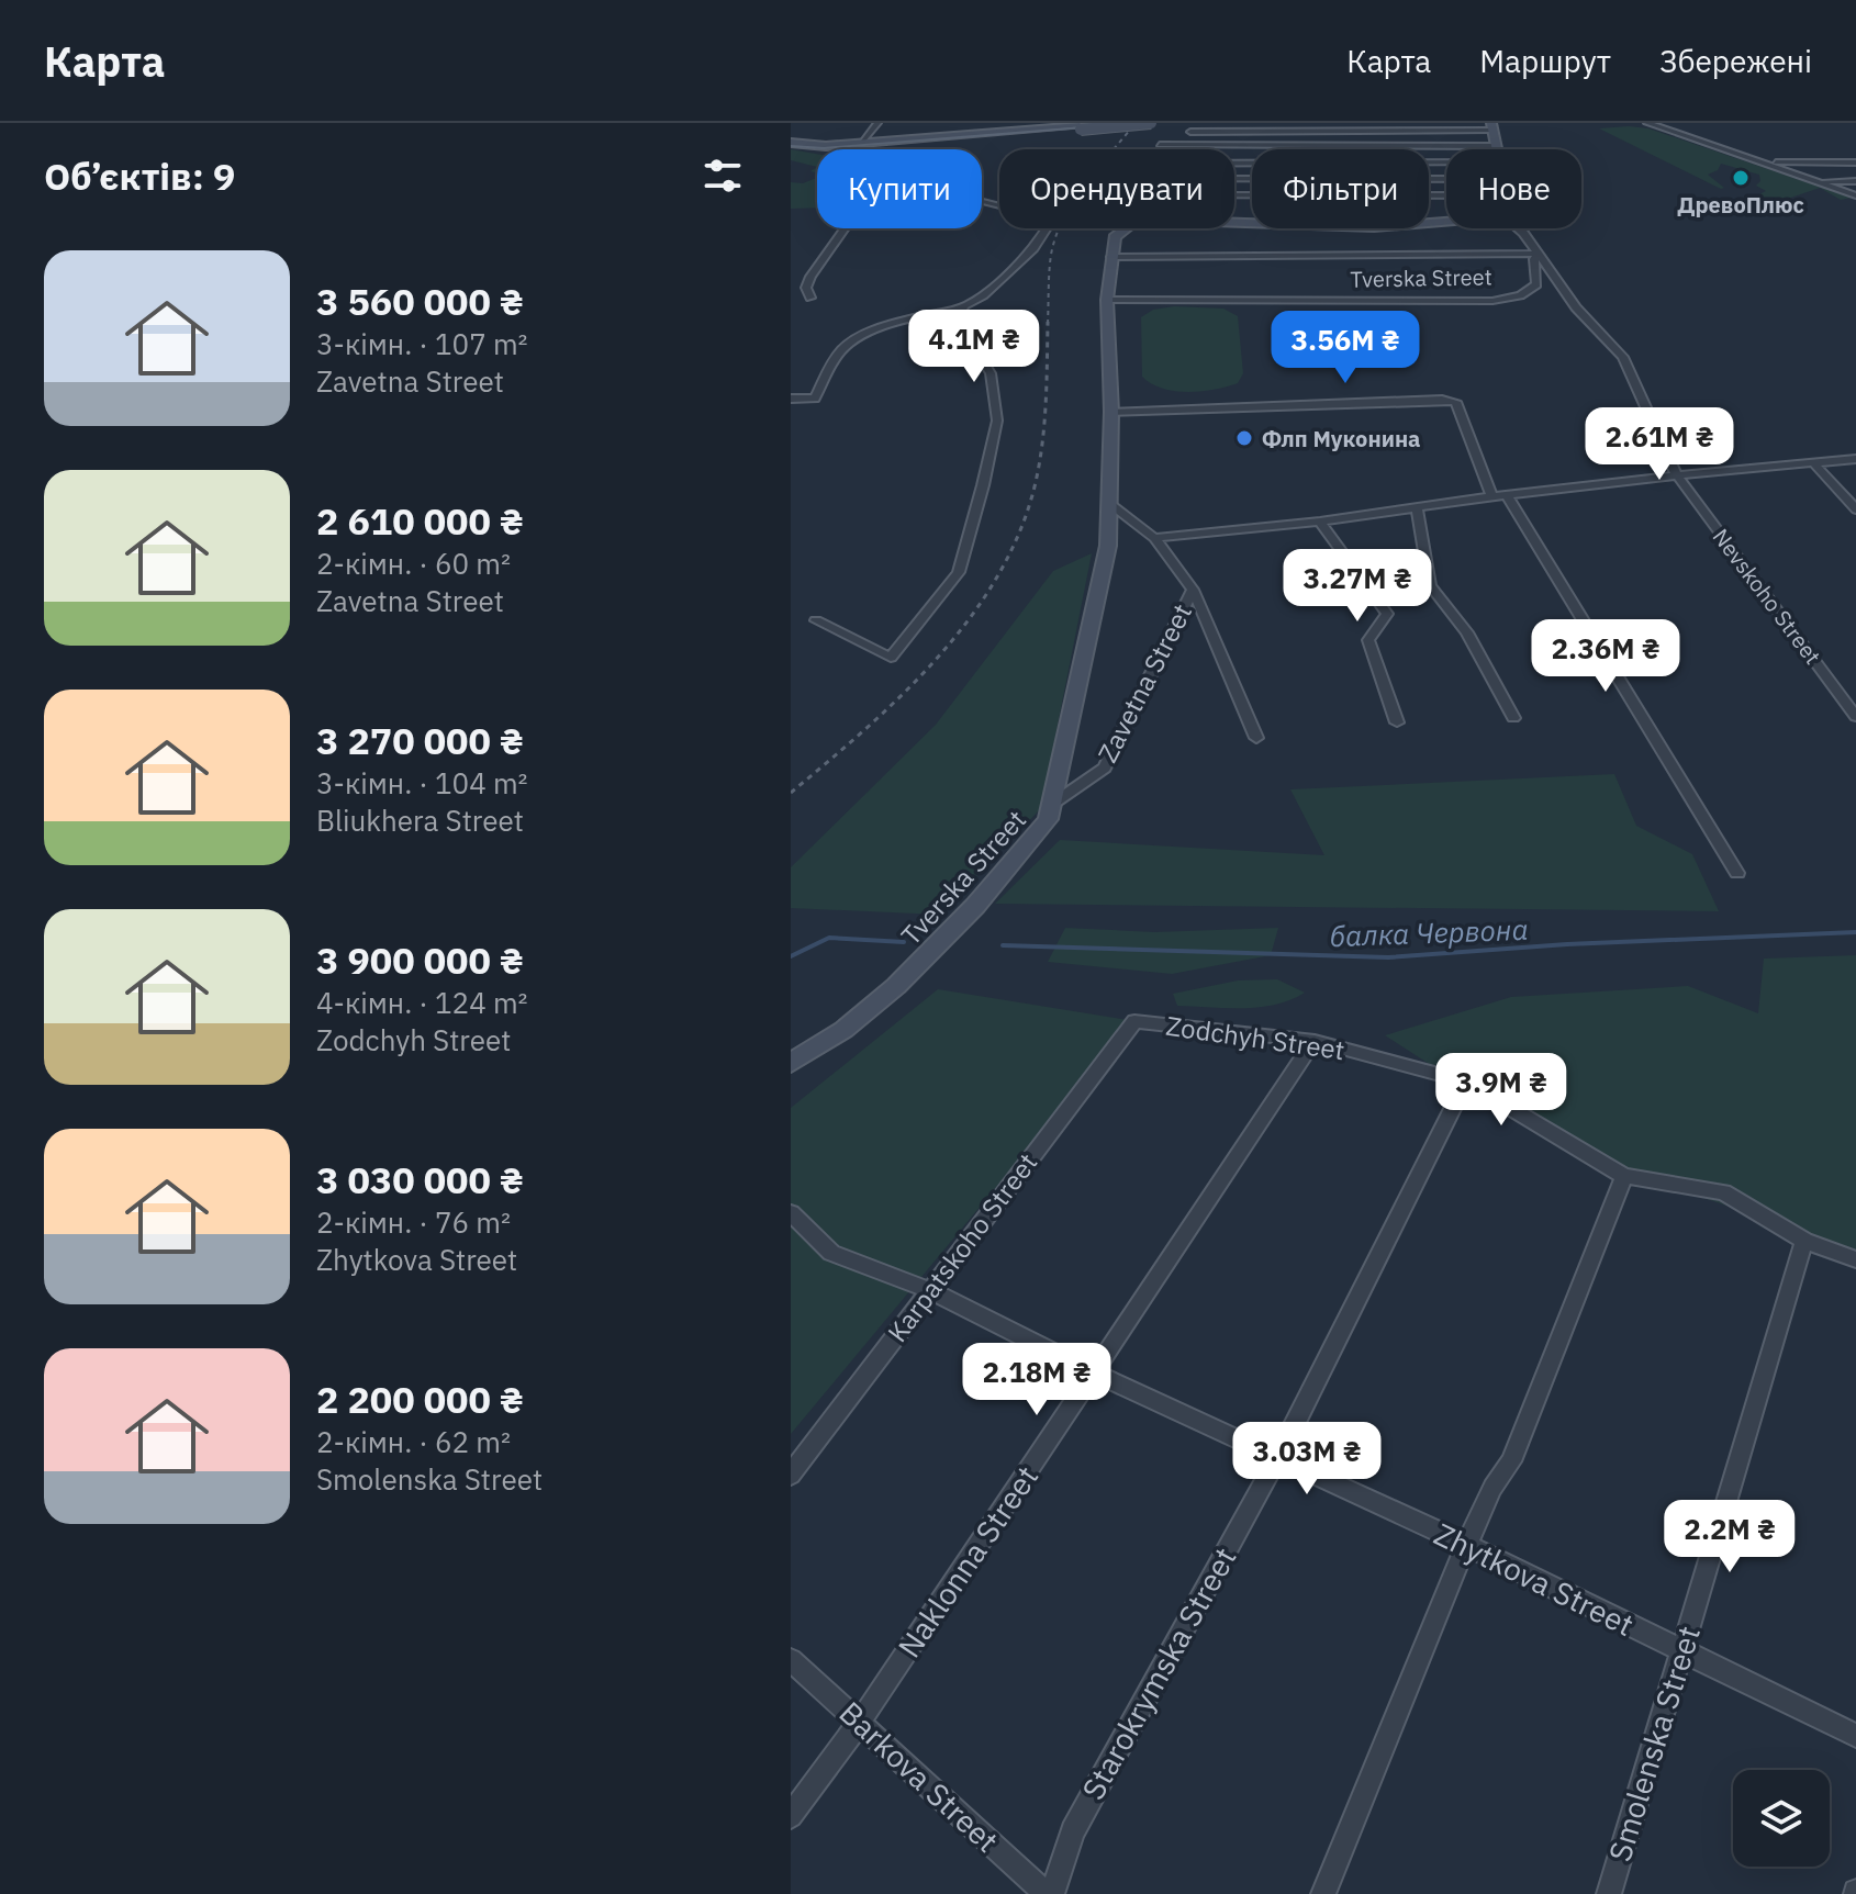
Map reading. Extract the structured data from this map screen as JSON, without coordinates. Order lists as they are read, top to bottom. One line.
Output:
{"streets":{"main road":["Tverska Street"],"street":["Nevskoho Street","Zavetna Street","Zodchyh Street","Karpatskoho Street","Naklonna Street","Zhytkova Street","Starokrymska Street","Smolenska Street","Barkova Street"]},"crossings":[["Tverska Street","Nevskoho Street"],["Tverska Street","Zavetna Street"],["Zodchyh Street","Karpatskoho Street"],["Zodchyh Street","Naklonna Street"],["Zodchyh Street","Starokrymska Street"],["Zodchyh Street","Smolenska Street"],["Karpatskoho Street","Zhytkova Street"],["Naklonna Street","Zhytkova Street"],["Naklonna Street","Barkova Street"],["Zhytkova Street","Starokrymska Street"],["Zhytkova Street","Smolenska Street"],["Starokrymska Street","Barkova Street"]],"water":["балка Червона"],"places":["ДревоПлюс","Флп Муконина"],"page":{"header":"Карта","nav":["Карта","Маршрут","Збережені"],"heading":"Об’єктів: 9","chip":["Купити","Орендувати","Фільтри","Нове"],"list":[{"name":"3 560 000 ₴","note":"3-кімн. · 107 m² · Zavetna Street"},{"name":"2 610 000 ₴","note":"2-кімн. · 60 m² · Zavetna Street"},{"name":"3 270 000 ₴","note":"3-кімн. · 104 m² · Bliukhera Street"},{"name":"3 900 000 ₴","note":"4-кімн. · 124 m² · Zodchyh Street"},{"name":"3 030 000 ₴","note":"2-кімн. · 76 m² · Zhytkova Street"},{"name":"2 200 000 ₴","note":"2-кімн. · 62 m² · Smolenska Street"}],"price":["4.1M ₴","3.56M ₴","2.61M ₴","3.27M ₴","2.36M ₴","3.9M ₴","2.18M ₴","3.03M ₴","2.2M ₴"]}}
